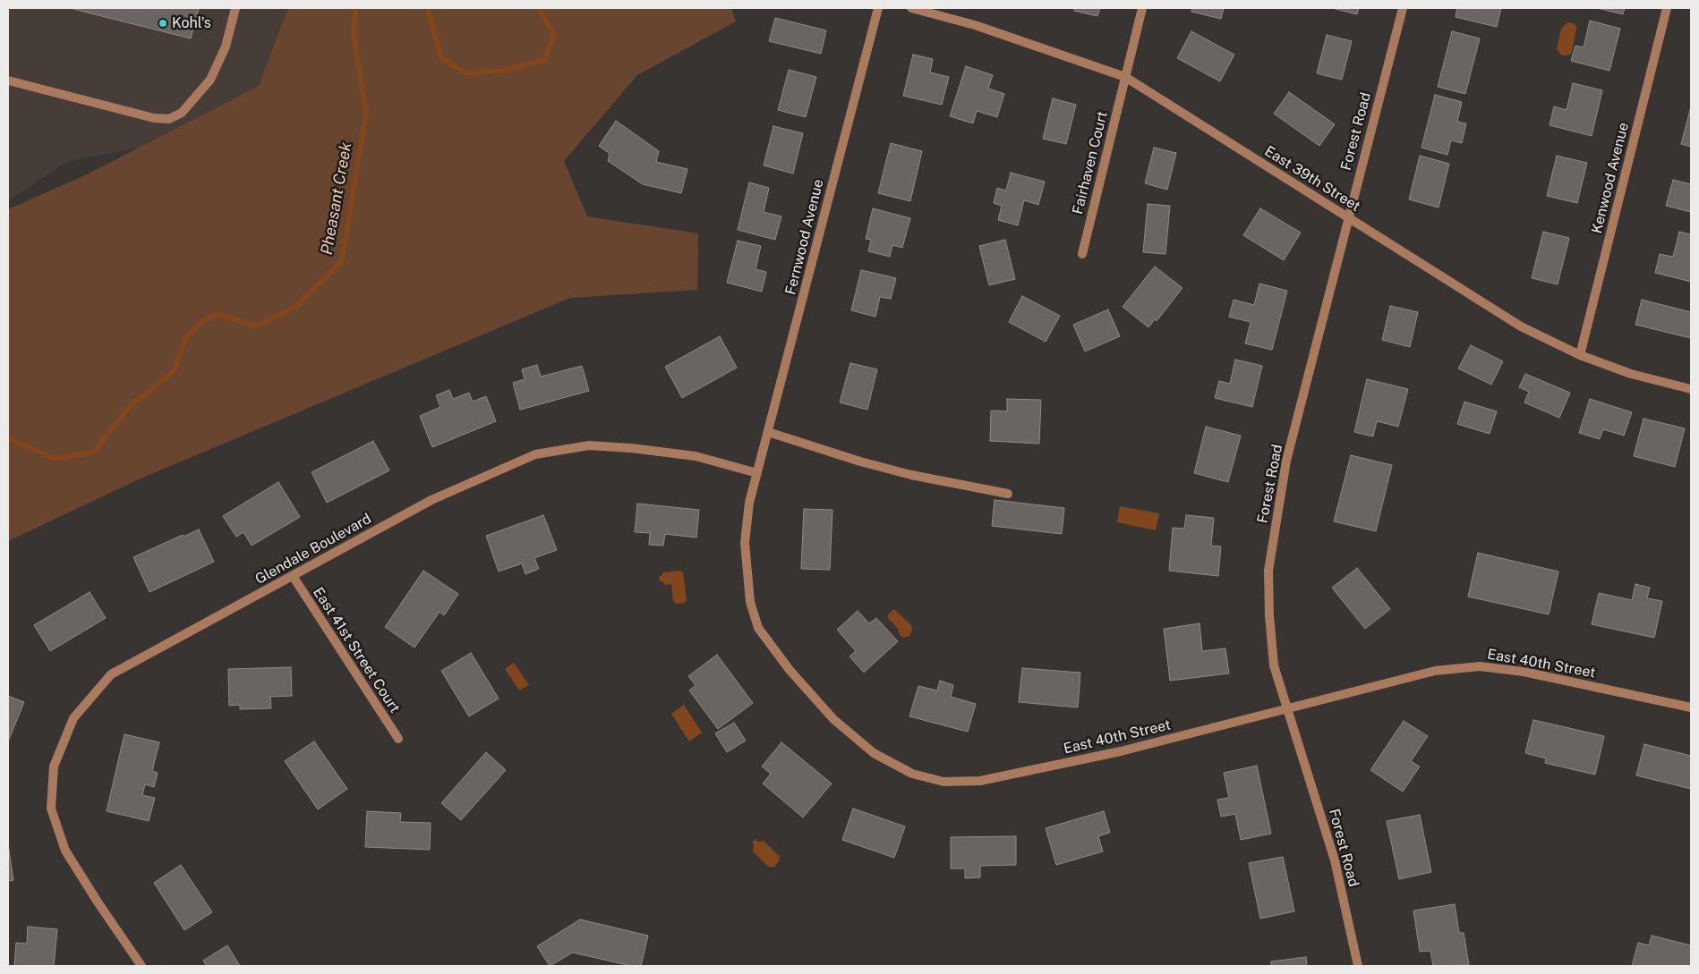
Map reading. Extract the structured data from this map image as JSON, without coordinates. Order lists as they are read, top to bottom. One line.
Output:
{"streets":{"street":["Forest Road","Fairhaven Court","Kenwood Avenue","East 39th Street","Fernwood Avenue","Glendale Boulevard","East 41st Street Court","East 40th Street"]},"crossings":[["Forest Road","East 39th Street"],["Forest Road","East 40th Street"],["Fairhaven Court","East 39th Street"],["Kenwood Avenue","East 39th Street"],["Fernwood Avenue","Glendale Boulevard"],["Fernwood Avenue","East 40th Street"],["Glendale Boulevard","East 41st Street Court"],["Glendale Boulevard","East 40th Street"]],"water":["Pheasant Creek"],"places":["Kohl's"]}
